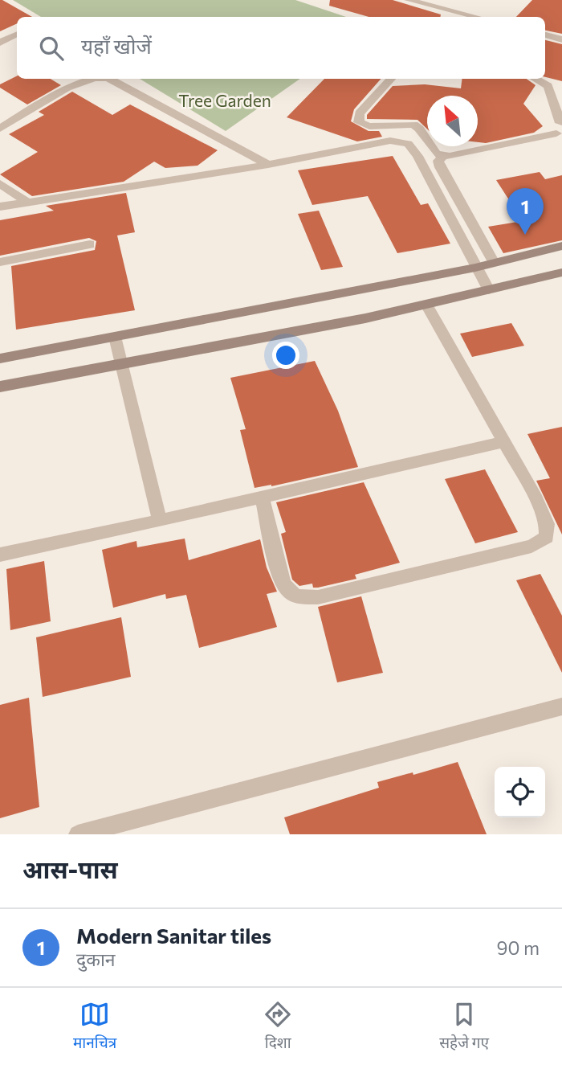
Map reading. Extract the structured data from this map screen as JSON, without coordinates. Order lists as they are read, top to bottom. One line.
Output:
{"parks":["Tree Garden"],"north":"top left","page":{"search":"यहाँ खोजें","pins":"1","heading":"आस-पास","list":[{"mark":"1","name":"Modern Sanitar tiles","note":"दुकान","value":"90 m"}],"nav":["मानचित्र","दिशा","सहेजे गए"]}}
